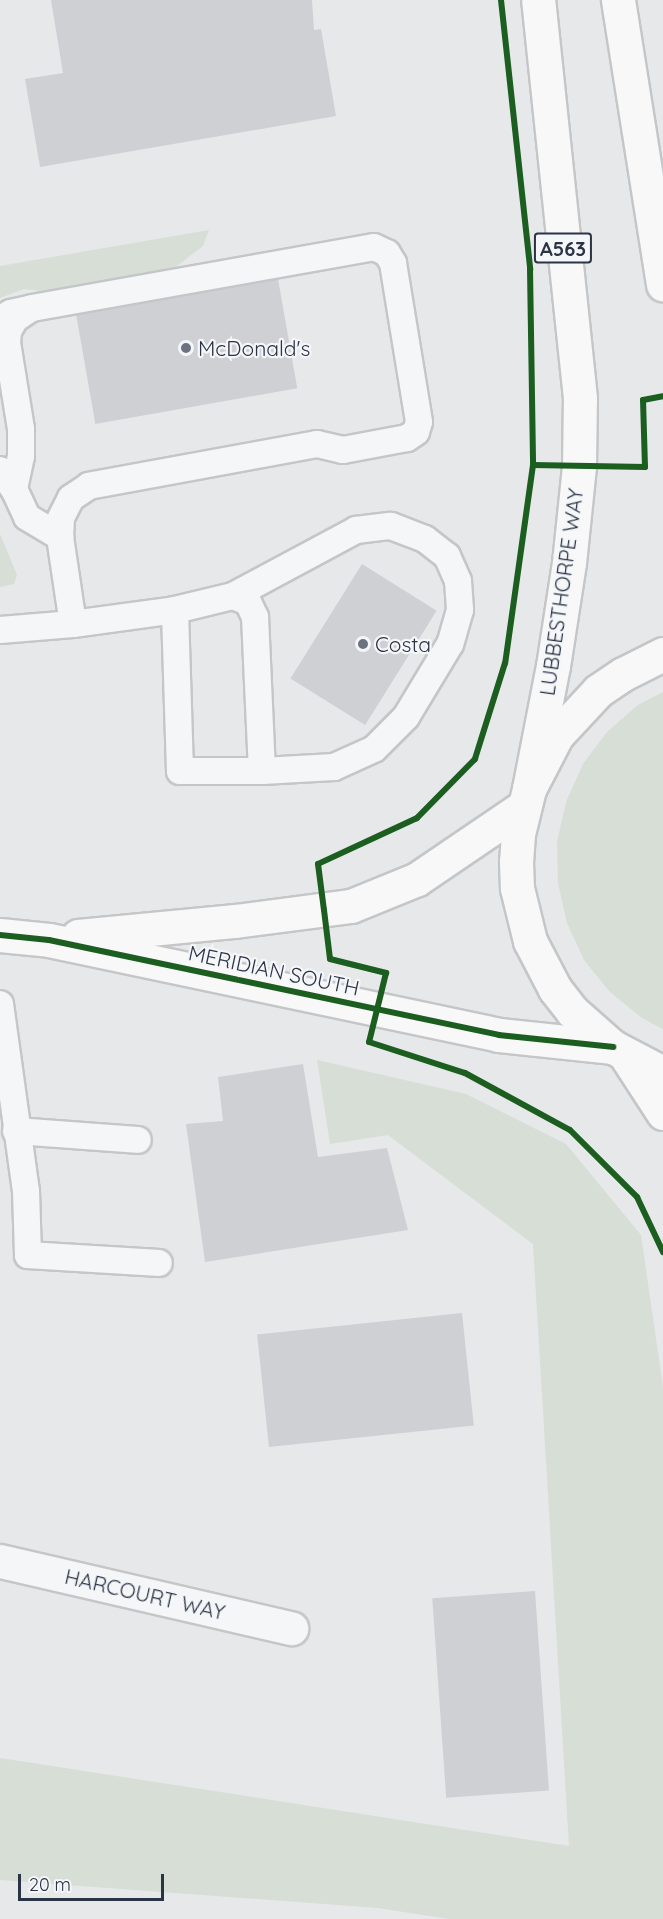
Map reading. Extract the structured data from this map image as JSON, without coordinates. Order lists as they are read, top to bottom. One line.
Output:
{"streets":{"main road":["A563","LUBBESTHORPE WAY","MERIDIAN SOUTH"],"street":["HARCOURT WAY"]},"crossings":[["LUBBESTHORPE WAY","MERIDIAN SOUTH"]],"places":["McDonald's","Costa"],"scale_bar":"20 m"}
